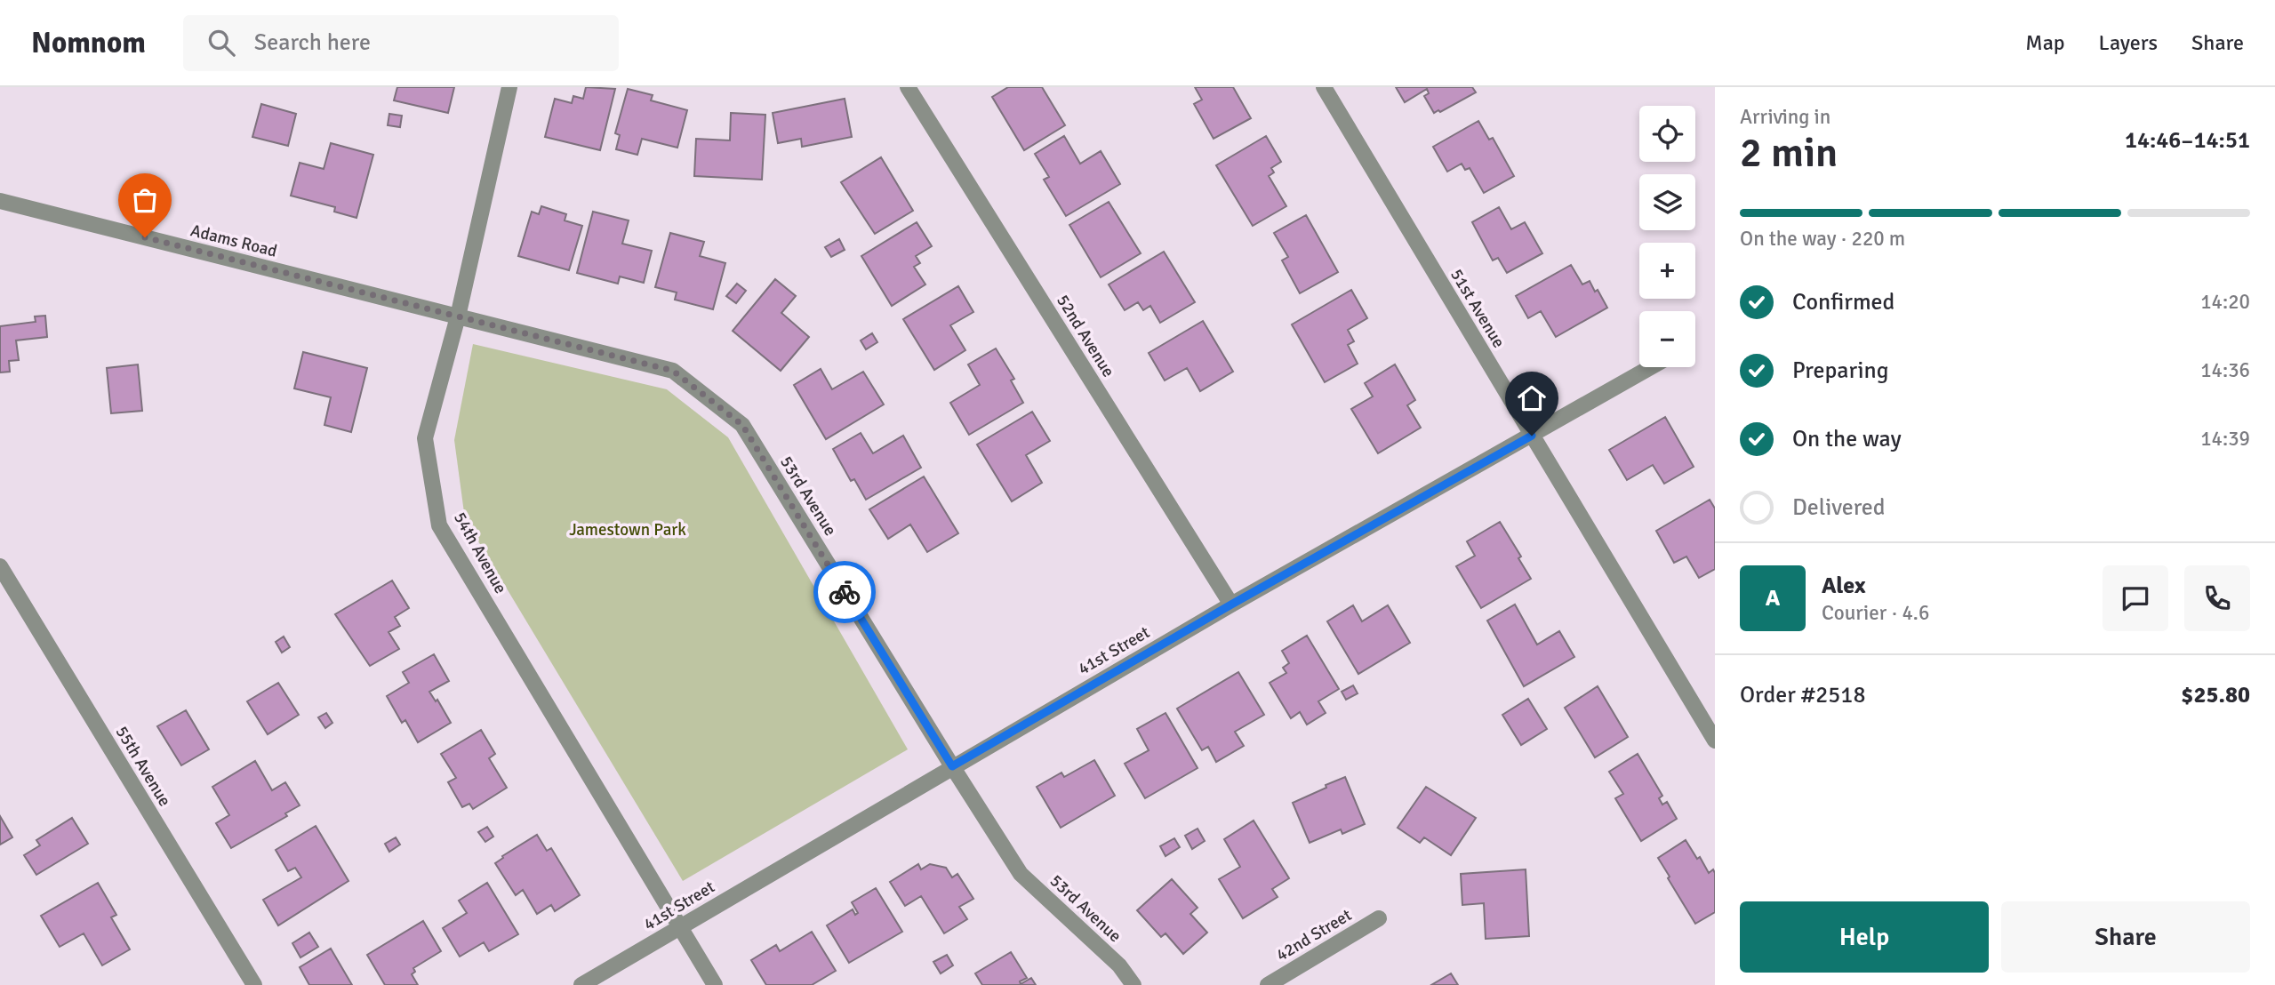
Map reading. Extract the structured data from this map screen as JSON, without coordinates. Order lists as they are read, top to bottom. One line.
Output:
{"streets":{"street":["Adams Road","51st Avenue","52nd Avenue","53rd Avenue","54th Avenue","41st Street","55th Avenue","42nd Street"]},"crossings":[["Adams Road","53rd Avenue"],["Adams Road","54th Avenue"],["51st Avenue","41st Street"],["52nd Avenue","41st Street"],["53rd Avenue","54th Avenue"],["53rd Avenue","41st Street"],["54th Avenue","41st Street"]],"parks":["Jamestown Park"],"page":{"header":"Nomnom","search":"Search here","nav":["Map","Layers","Share"],"heading":["2 min","Arriving in","14:46–14:51"],"panel":["Alex","Courier · 4.6","Order #2518","$25.80"],"map_buttons":["+","−"],"bar":"On the way · 220 m","list":[["Confirmed","14:20"],["Preparing","14:36"],["On the way","14:39"],"Delivered"],"round":"A","buttons":["Help","Share"]}}
